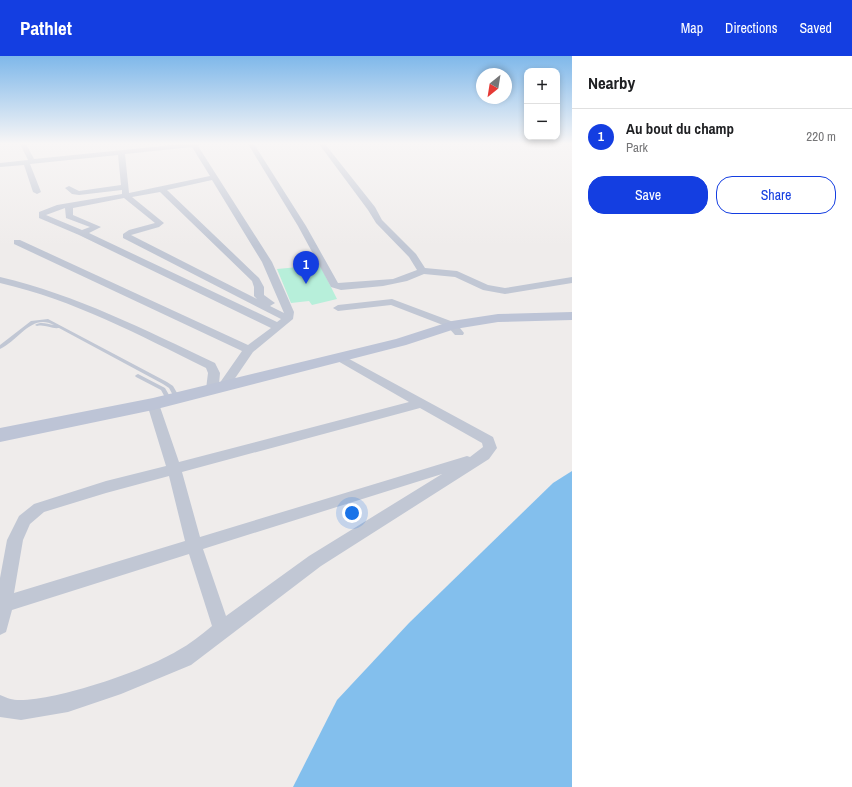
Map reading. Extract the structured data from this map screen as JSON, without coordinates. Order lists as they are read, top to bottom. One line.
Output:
{"north":"bottom left","page":{"header":"Pathlet","nav":["Map","Directions","Saved"],"heading":"Nearby","map_buttons":["+","−"],"list":[{"mark":"1","name":"Au bout du champ","note":"Park","value":"220 m"}],"buttons":["Save","Share"],"pins":"1"}}
